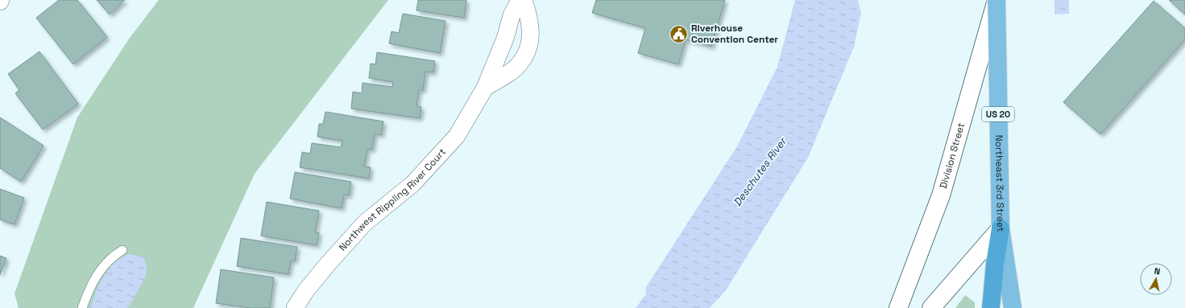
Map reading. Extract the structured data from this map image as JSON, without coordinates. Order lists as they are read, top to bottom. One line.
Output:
{"streets":{"main road":["US 20","Division Street","Northeast 3rd Street"],"street":["Northwest Rippling River Court"]},"crossings":[["Division Street","Northeast 3rd Street"]],"water":["Deschutes River"],"places":{"public building":["Riverhouse Convention Center"]},"north":"top"}
